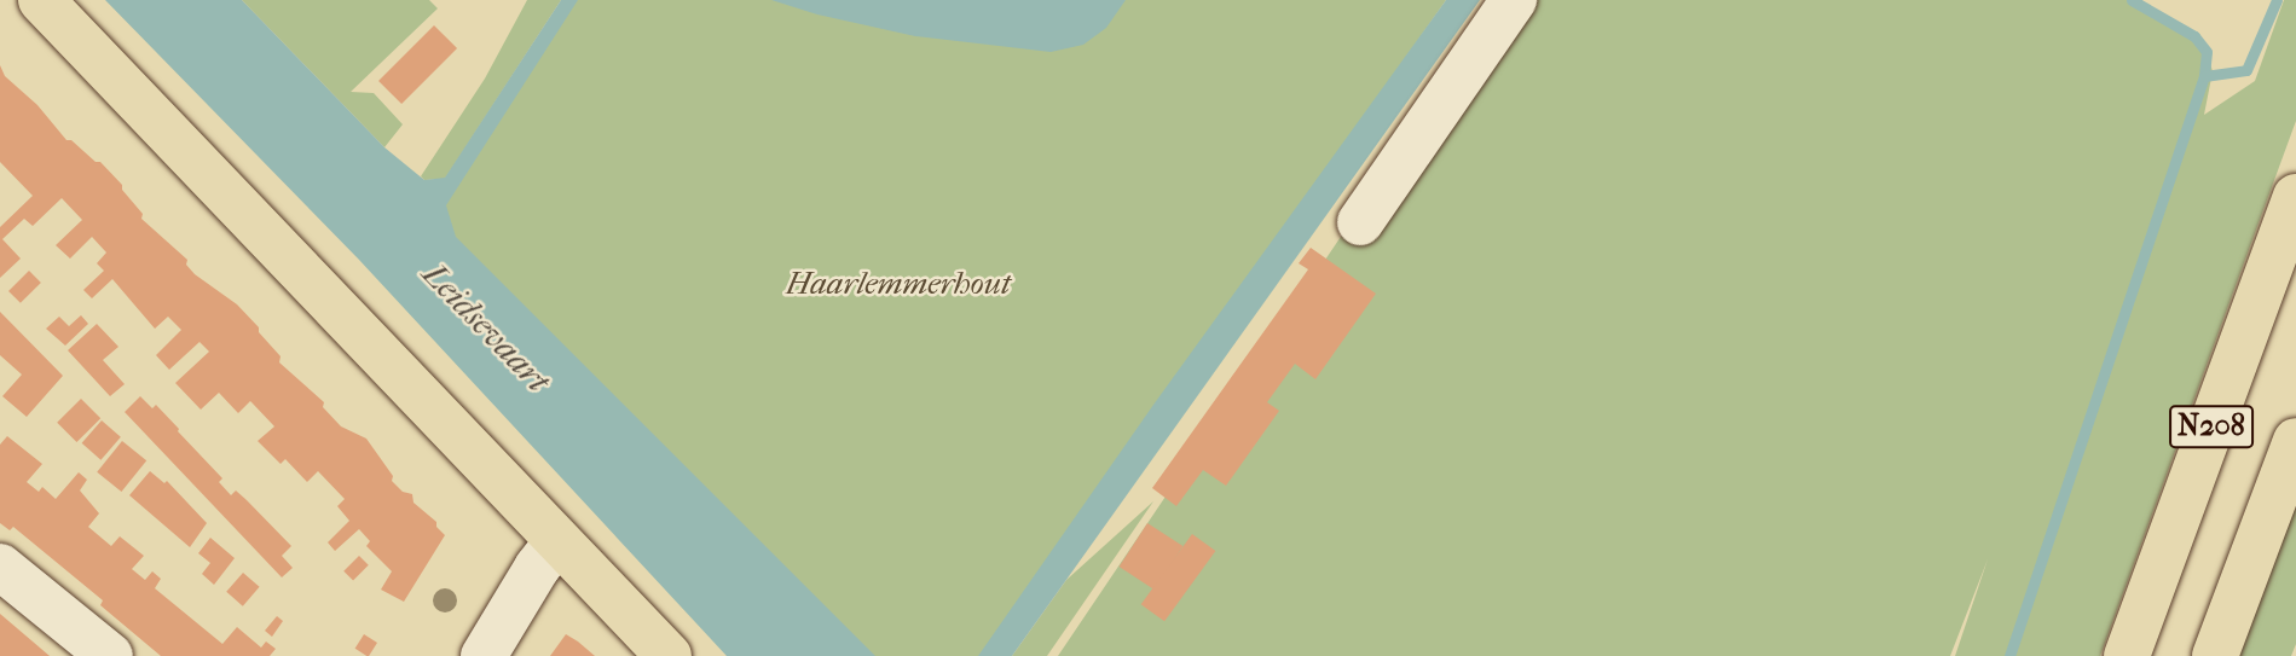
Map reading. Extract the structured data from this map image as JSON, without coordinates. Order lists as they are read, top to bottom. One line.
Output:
{"streets":{"main road":["N208"]},"water":["Leidsevaart"],"parks":["Haarlemmerhout"]}
